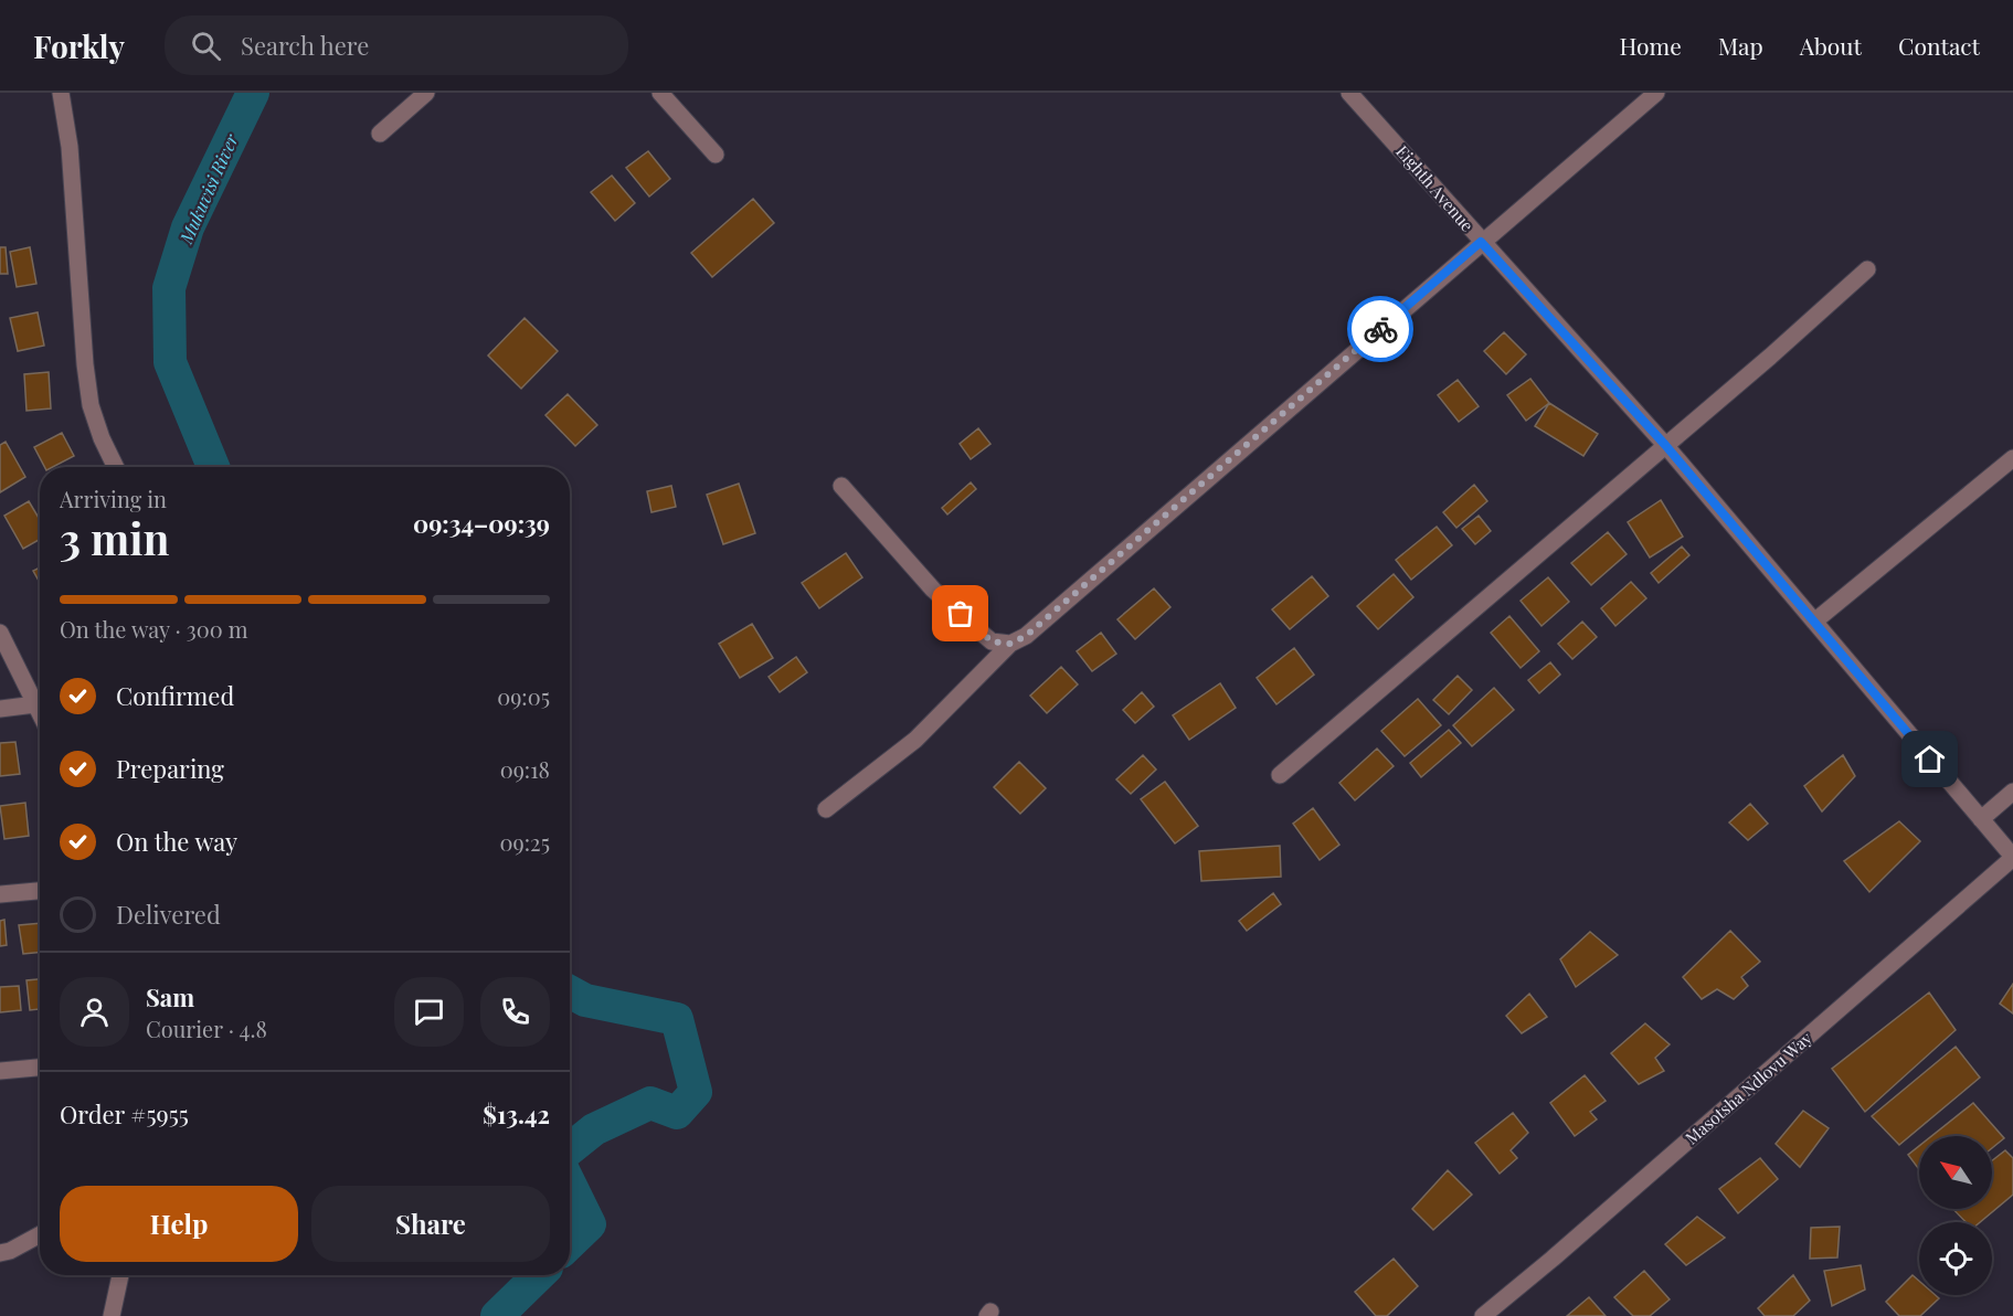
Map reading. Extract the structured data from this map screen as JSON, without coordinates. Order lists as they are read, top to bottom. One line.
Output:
{"streets":{"street":["Eighth Avenue","Masotsha Ndlovu Way"]},"crossings":[["Eighth Avenue","Masotsha Ndlovu Way"]],"water":["Mukuvisi River"],"north":"top left","page":{"header":"Forkly","search":"Search here","nav":["Home","Map","About","Contact"],"heading":["3 min","Arriving in","09:34–09:39"],"panel":["Sam","Courier · 4.8","Order #5955","$13.42"],"bar":"On the way · 300 m","list":[["Confirmed","09:05"],["Preparing","09:18"],["On the way","09:25"],"Delivered"],"buttons":["Help","Share"]}}
